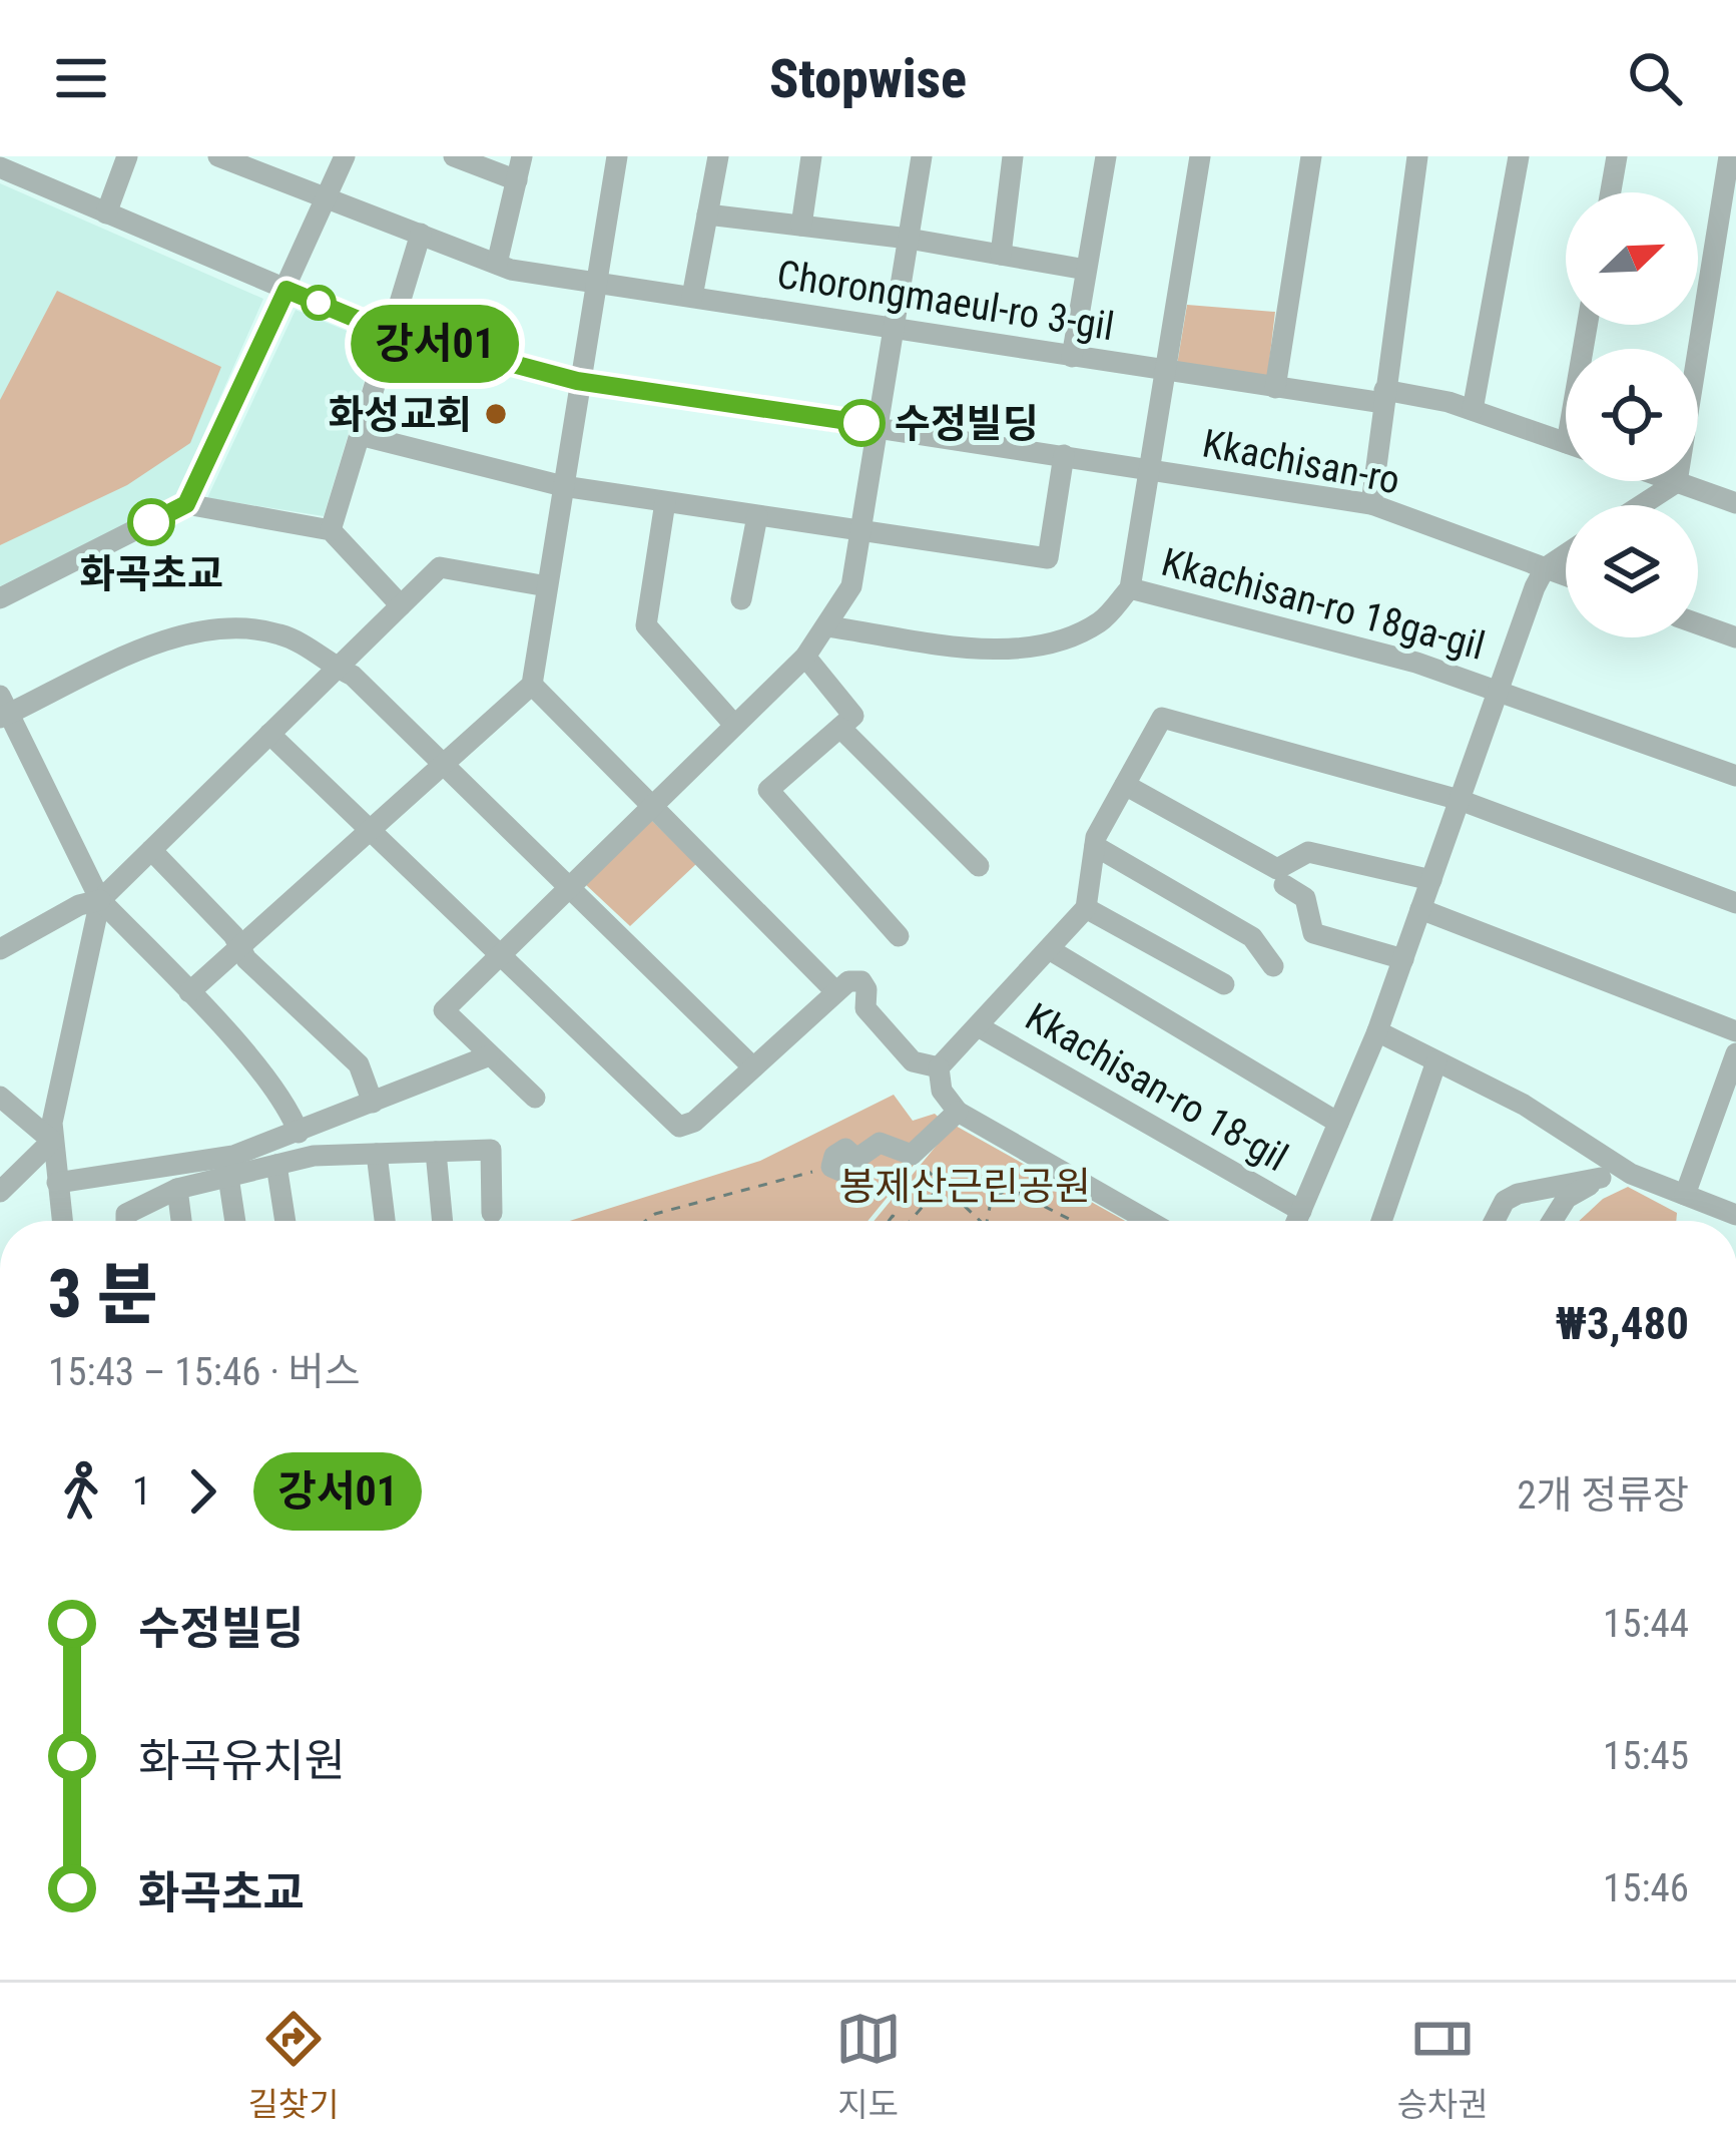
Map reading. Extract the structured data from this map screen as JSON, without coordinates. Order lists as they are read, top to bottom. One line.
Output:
{"streets":{"street":["Chorongmaeul-ro 3-gil","Kkachisan-ro","Kkachisan-ro 18ga-gil","Kkachisan-ro 18-gil"]},"crossings":[["Kkachisan-ro","Kkachisan-ro 18-gil"],["Kkachisan-ro 18ga-gil","Kkachisan-ro 18-gil"]],"parks":["봉제산근린공원"],"places":["화성교회","수정빌딩","화곡초교"],"lines":["bus line 강서01"],"north":"top right","page":{"header":"Stopwise","on_map":"강서01","heading":["3 분","15:43 – 15:46 · 버스","₩3,480"],"legs":["1","강서01","2개 정류장"],"list":[{"name":"수정빌딩","value":"15:44"},{"name":"화곡유치원","value":"15:45"},{"name":"화곡초교","value":"15:46"}],"tabs":["길찾기","지도","승차권"]}}
